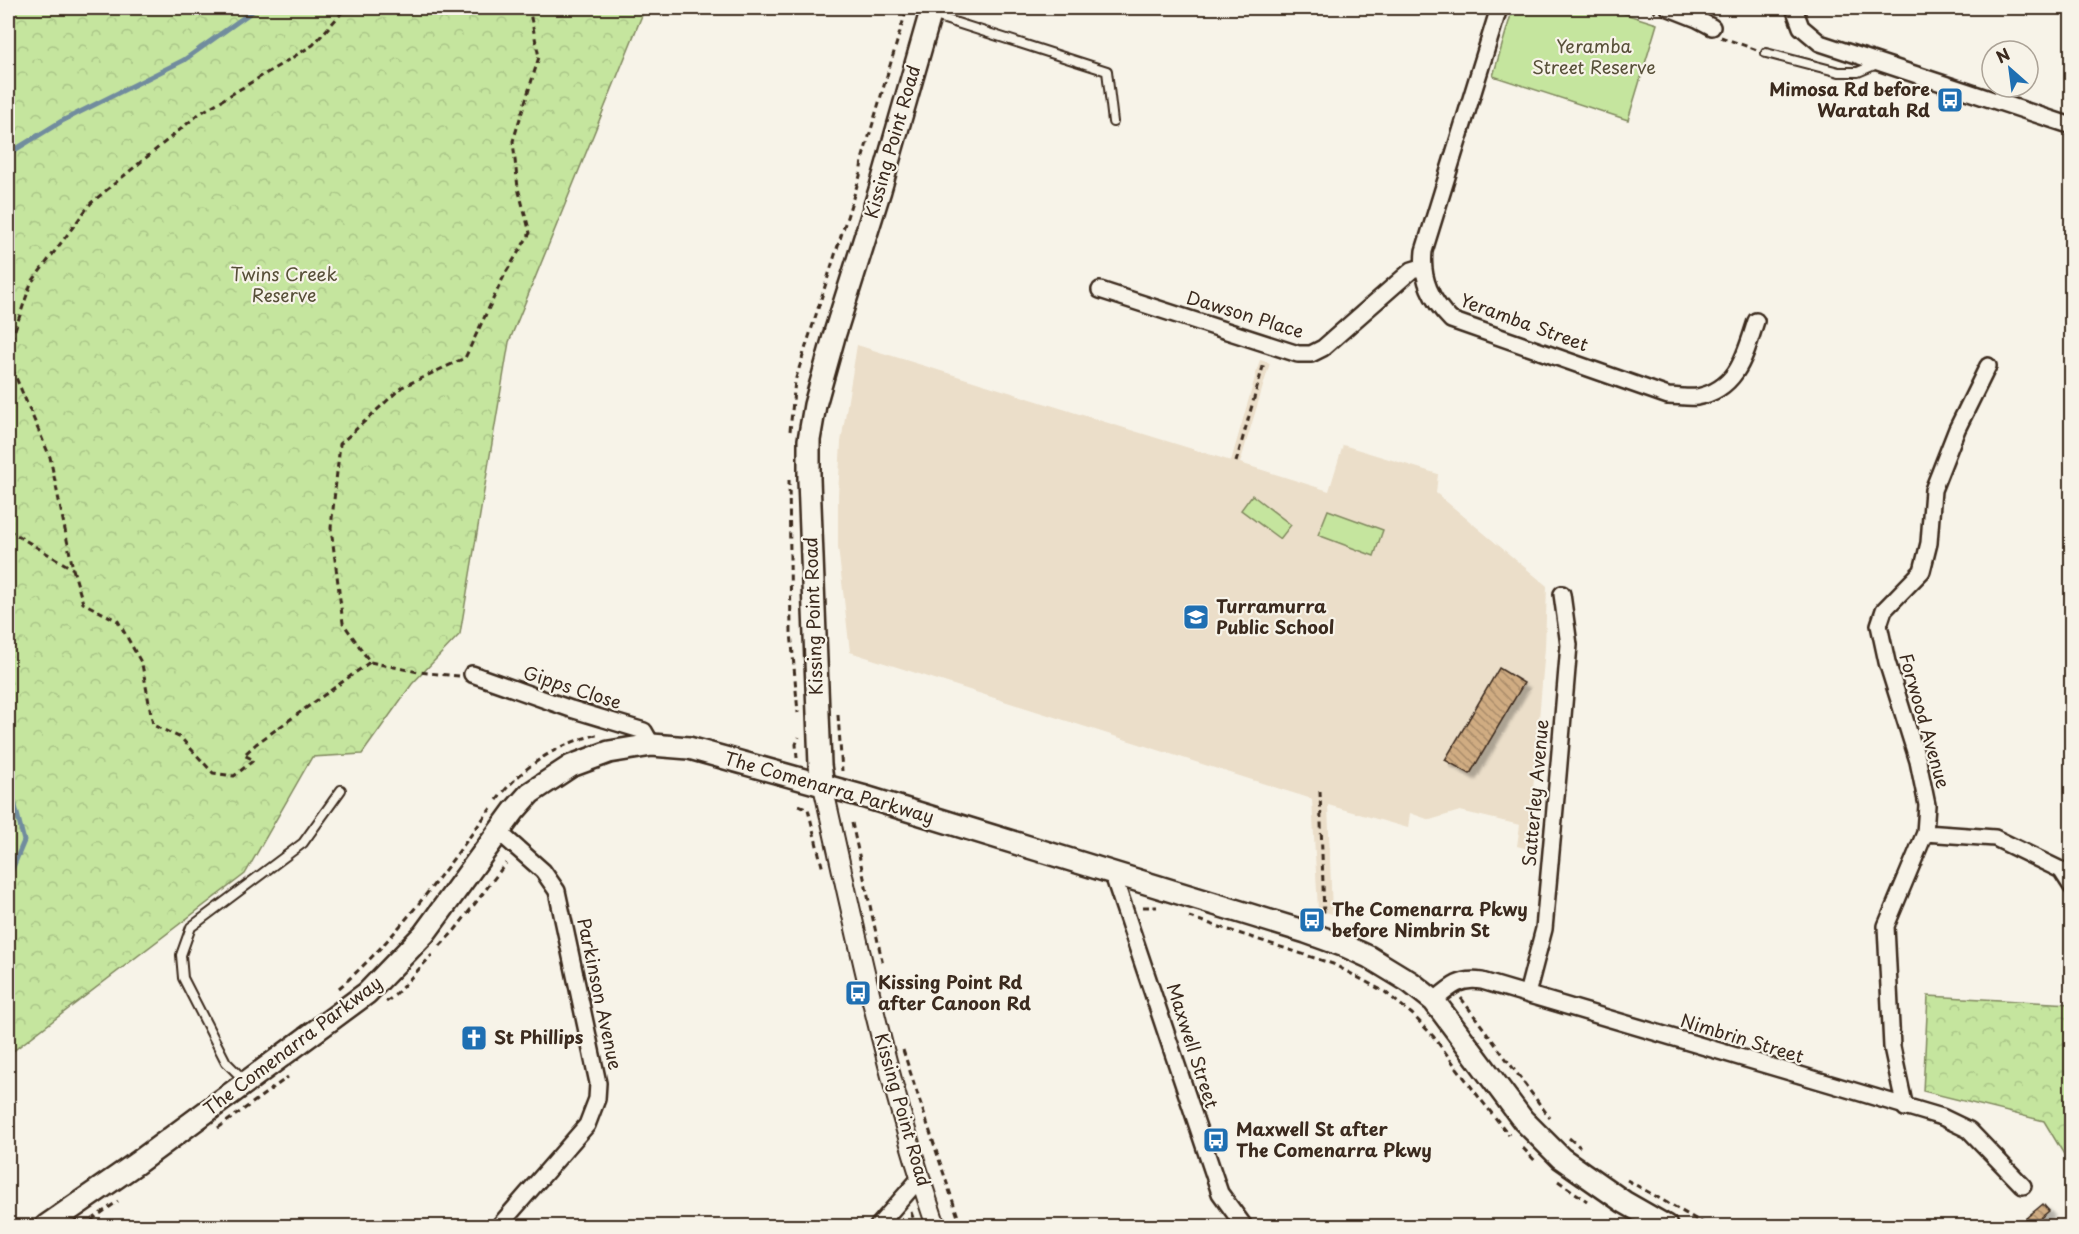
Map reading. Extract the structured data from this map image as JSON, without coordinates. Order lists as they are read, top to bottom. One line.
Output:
{"streets":{"main road":["Kissing Point Road","The Comenarra Parkway"],"street":["Dawson Place","Yeramba Street","Gipps Close","Forwood Avenue","Satterley Avenue","Parkinson Avenue","Nimbrin Street","Maxwell Street"]},"crossings":[["Kissing Point Road","The Comenarra Parkway"],["Dawson Place","Yeramba Street"],["Gipps Close","The Comenarra Parkway"],["Forwood Avenue","Nimbrin Street"],["The Comenarra Parkway","Parkinson Avenue"],["The Comenarra Parkway","Nimbrin Street"],["The Comenarra Parkway","Maxwell Street"],["Satterley Avenue","Nimbrin Street"]],"parks":["Yeramba Street Reserve","Twins Creek Reserve"],"places":{"bus stop":["Mimosa Rd before Waratah Rd","The Comenarra Pkwy before Nimbrin St","Kissing Point Rd after Canoon Rd","Maxwell St after The Comenarra Pkwy"],"school or university":["Turramurra Public School"],"church":["St Phillips"]},"north":"top left"}
